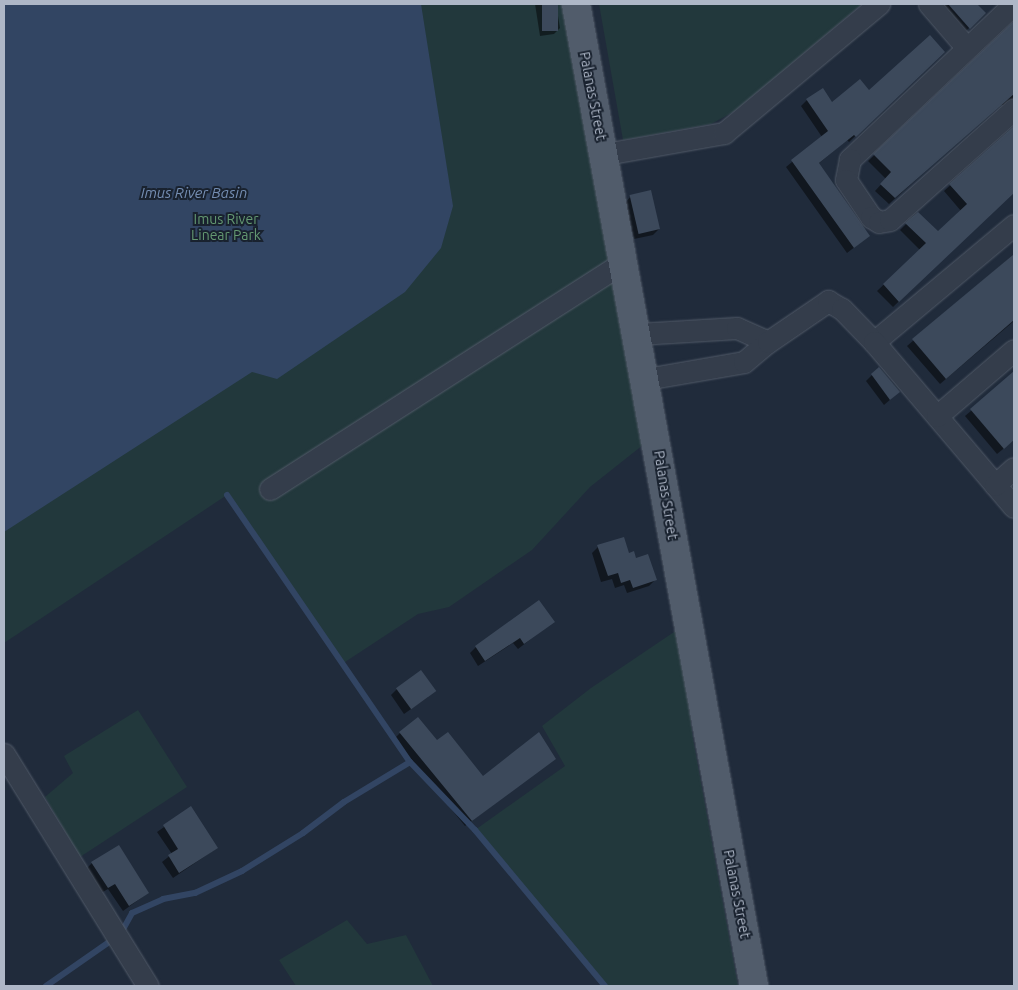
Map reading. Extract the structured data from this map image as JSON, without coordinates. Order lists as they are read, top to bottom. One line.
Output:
{"streets":{"main road":["Palanas Street"]},"water":["Imus River Basin"],"parks":["Imus River Linear Park"]}
